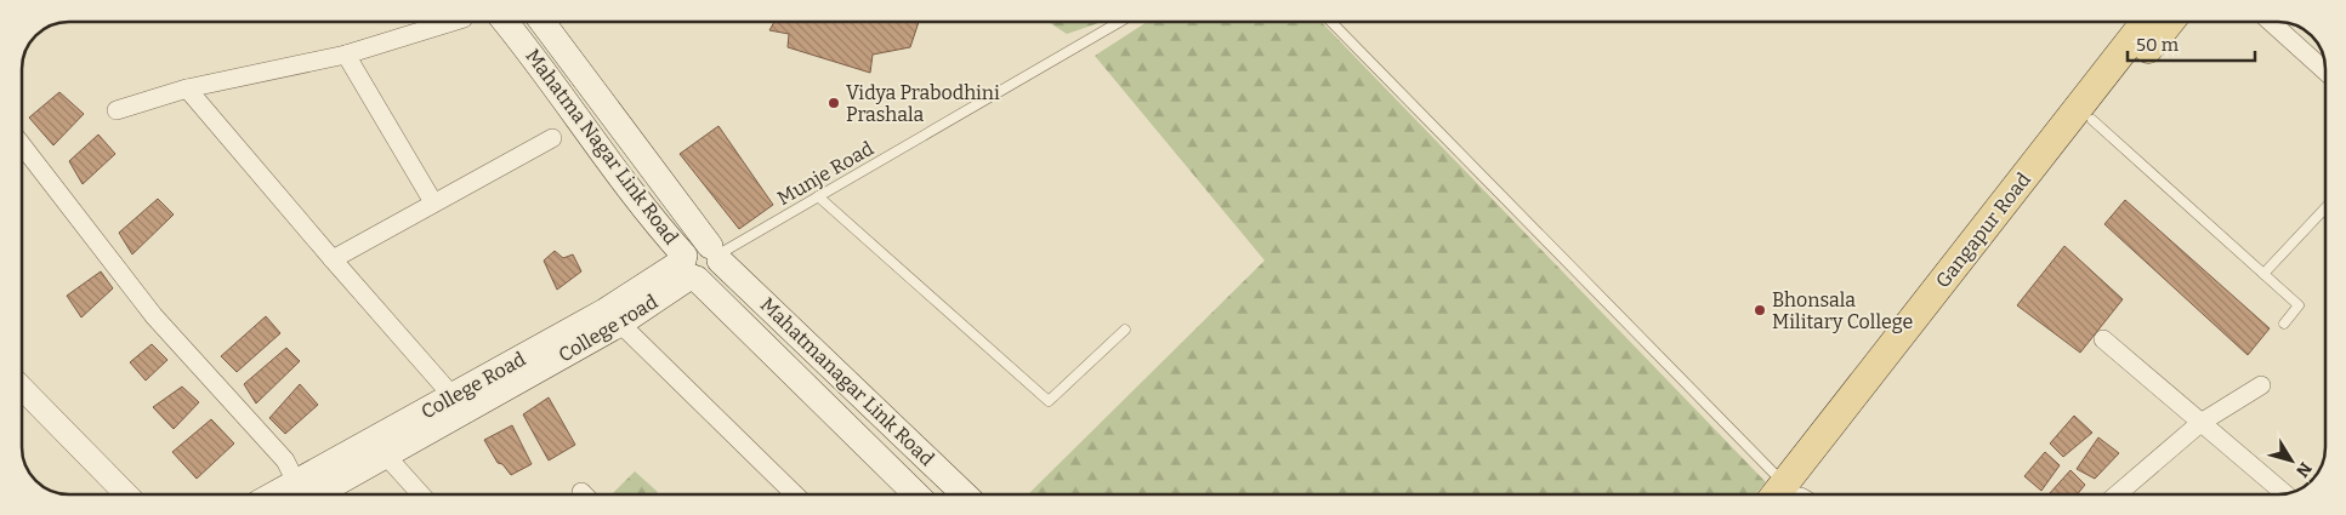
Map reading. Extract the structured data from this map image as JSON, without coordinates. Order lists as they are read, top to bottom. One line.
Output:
{"streets":{"main road":["Mahatma Nagar Link Road","Gangapur Road","College road","Mahatmanagar Link Road","College Road"],"lane":["Munje Road"]},"crossings":[["Mahatma Nagar Link Road","Munje Road"],["Mahatma Nagar Link Road","College road"],["Mahatma Nagar Link Road","Mahatmanagar Link Road"],["Mahatma Nagar Link Road","College Road"],["Munje Road","Mahatmanagar Link Road"],["College road","Mahatmanagar Link Road"],["College road","College Road"],["Mahatmanagar Link Road","College Road"]],"places":["Vidya Prabodhini Prashala","Bhonsala Military College"],"scale_bar":"50 m","north":"bottom right"}
